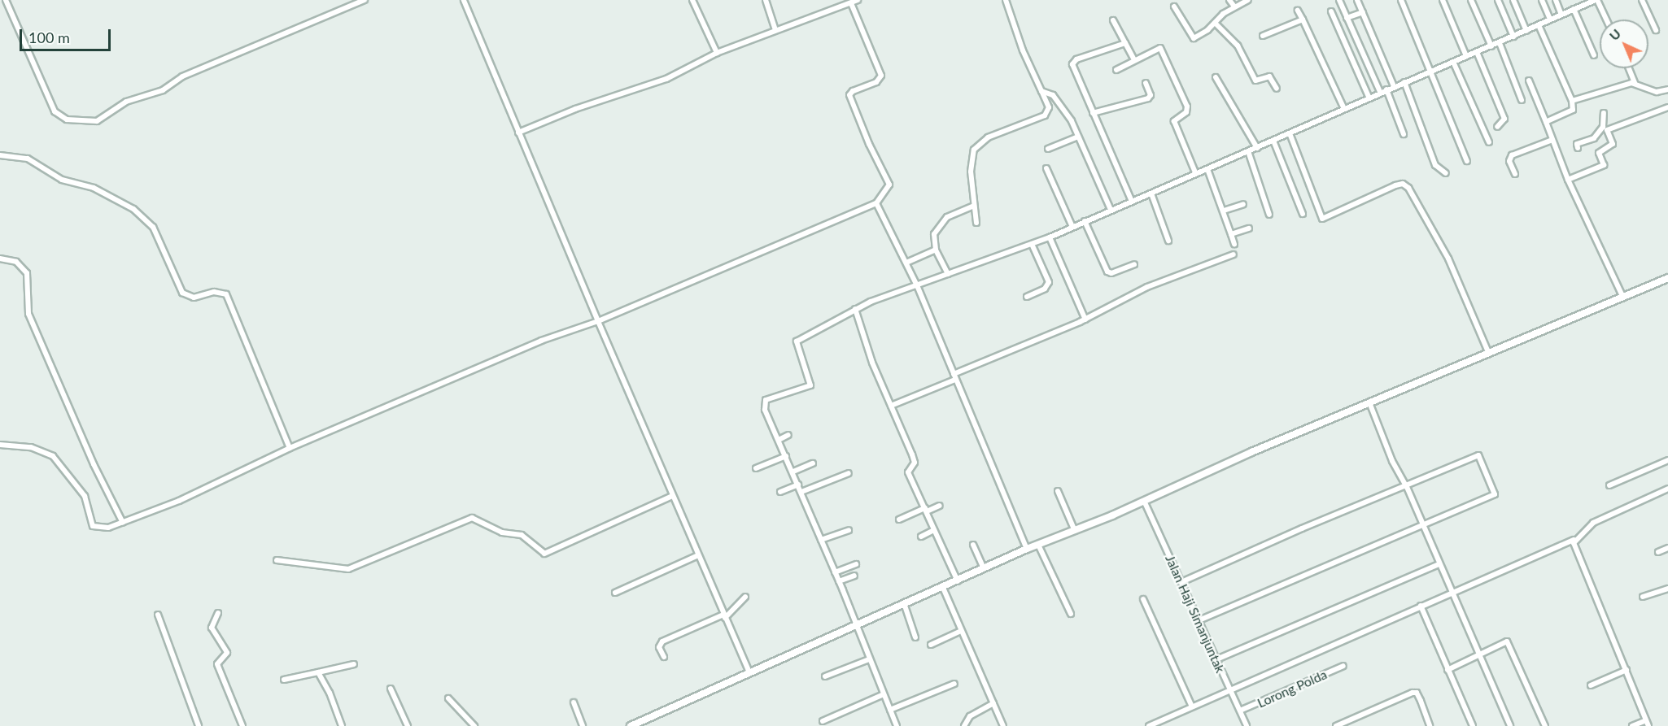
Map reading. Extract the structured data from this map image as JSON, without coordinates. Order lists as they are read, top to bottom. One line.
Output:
{"streets":{"street":["Jalan Haji Simanjuntak","Lorong Polda"]},"crossings":[["Jalan Haji Simanjuntak","Lorong Polda"]],"scale_bar":"100 m","north":"top left"}
